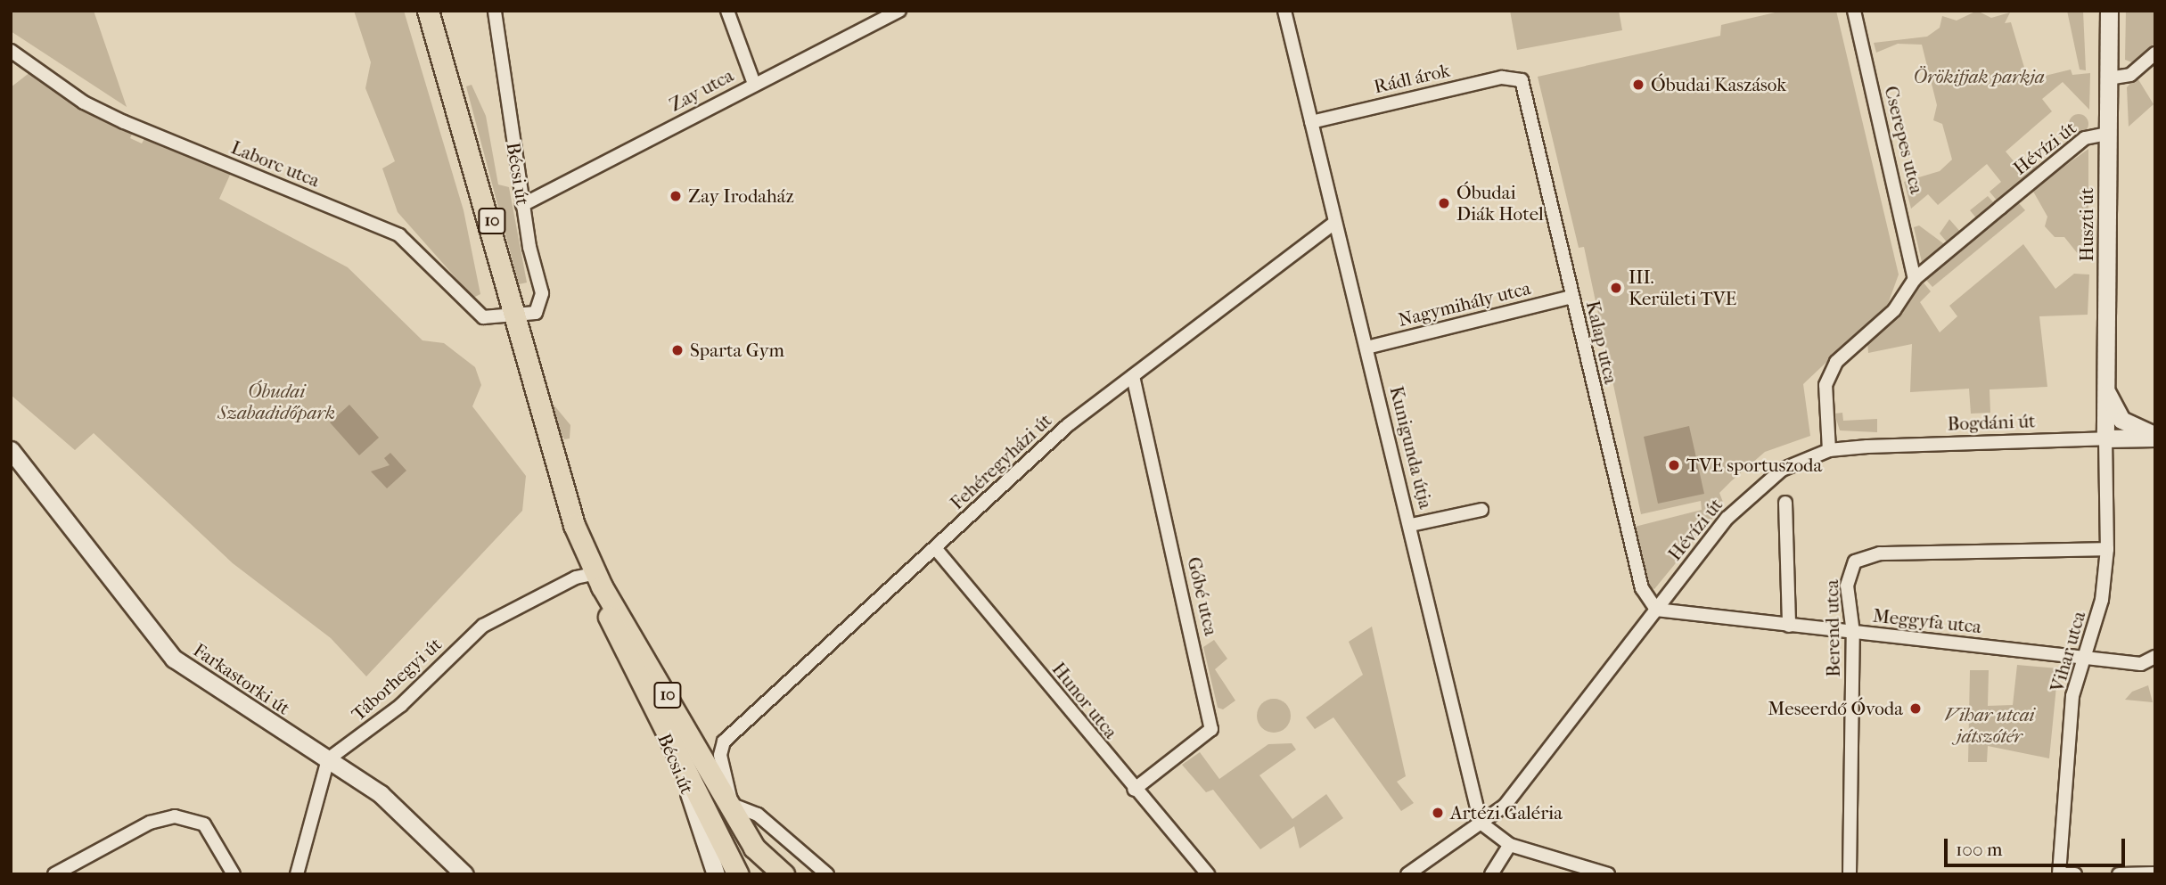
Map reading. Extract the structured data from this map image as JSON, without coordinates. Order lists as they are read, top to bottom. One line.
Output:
{"streets":{"main road":["Bécsi út","10"],"street":["Rádl árok","Zay utca","Cserepes utca","Hévízi út","Laborc utca","Huszti út","Nagymihály utca","Kalap utca","Bogdáni út","Kunigunda útja","Fehéregyházi út","Góbé utca","Meggyfa utca","Berend utca","Vihar utca","Farkastorki út","Táborhegyi út","Hunor utca"]},"crossings":[["Rádl árok","Kalap utca"],["Rádl árok","Kunigunda útja"],["Zay utca","Bécsi út"],["Cserepes utca","Hévízi út"],["Hévízi út","Huszti út"],["Hévízi út","Kalap utca"],["Hévízi út","Bogdáni út"],["Hévízi út","Kunigunda útja"],["Hévízi út","Meggyfa utca"],["Laborc utca","Bécsi út"],["Bécsi út","10"],["Bécsi út","Fehéregyházi út"],["Bécsi út","Táborhegyi út"],["Huszti út","Bogdáni út"],["Huszti út","Vihar utca"],["Nagymihály utca","Kalap utca"],["Nagymihály utca","Kunigunda útja"],["Kalap utca","Meggyfa utca"],["Bogdáni út","Vihar utca"],["Kunigunda útja","Fehéregyházi út"],["Fehéregyházi út","Góbé utca"],["Fehéregyházi út","Hunor utca"],["Góbé utca","Hunor utca"],["Meggyfa utca","Berend utca"],["Meggyfa utca","Vihar utca"],["Berend utca","Vihar utca"],["Farkastorki út","Táborhegyi út"]],"parks":["Örökifjak parkja","Óbudai Szabadidőpark","Vihar utcai játszótér"],"places":["Óbudai Kaszások","Zay Irodaház","Óbudai Diák Hotel","III. Kerületi TVE","Sparta Gym","TVE sportuszoda","Meseerdő Óvoda","Artézi Galéria"],"scale_bar":"100 m"}
